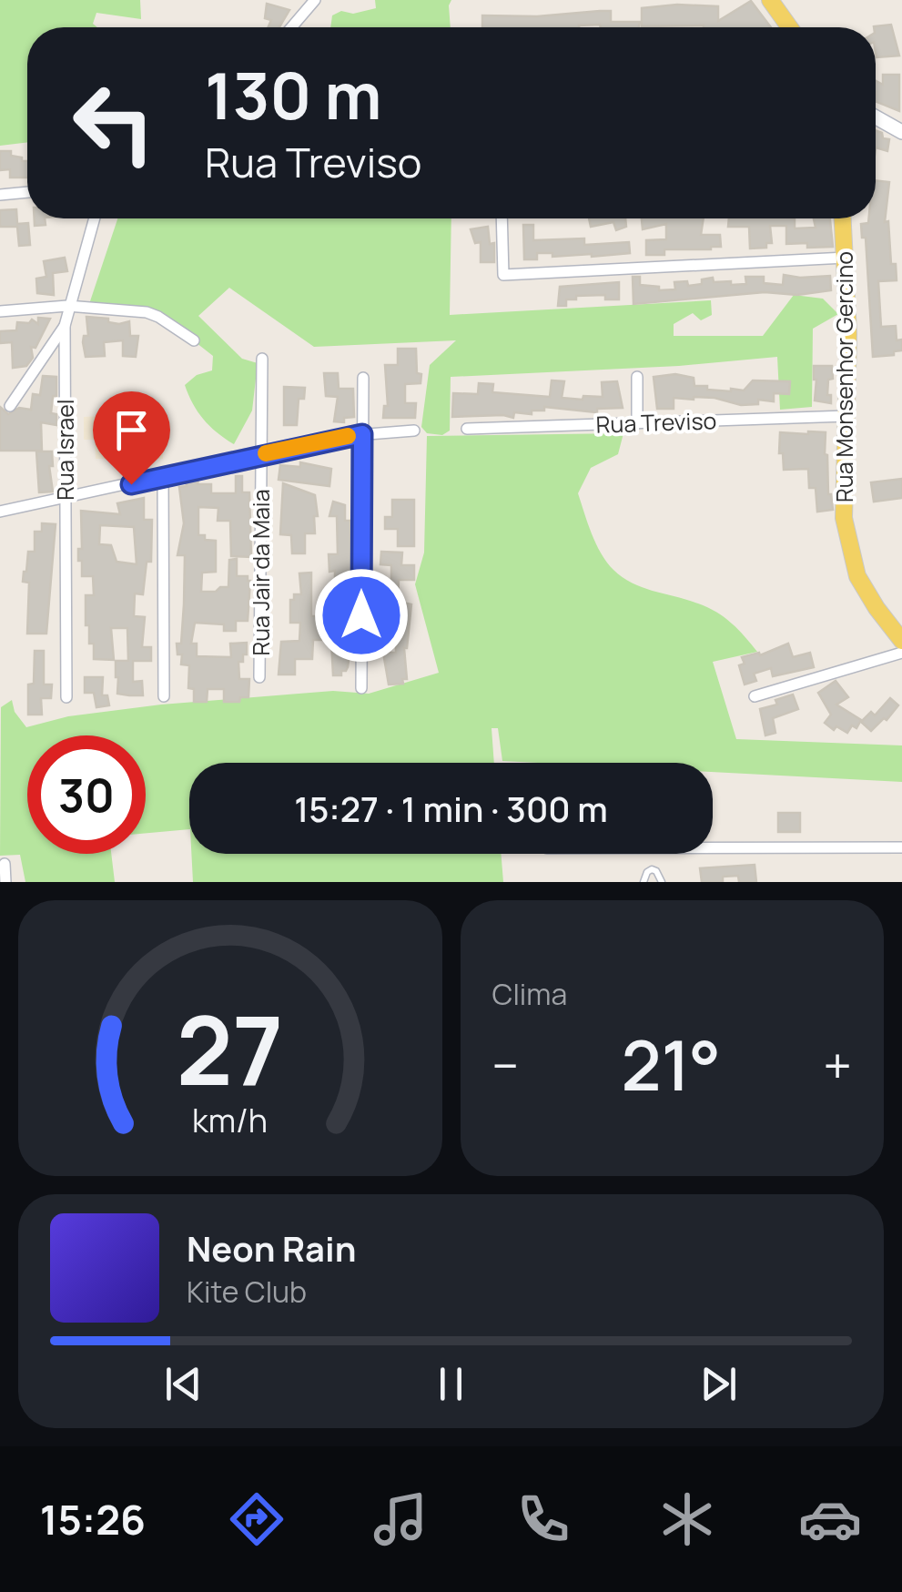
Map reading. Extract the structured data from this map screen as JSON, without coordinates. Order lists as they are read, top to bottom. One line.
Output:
{"streets":{"main road":["Rua Monsenhor Gercino"],"street":["Rua Treviso","Rua Israel","Rua Jair da Maia"]},"crossings":[["Rua Monsenhor Gercino","Rua Treviso"]],"page":{"turn":["130 m","Rua Treviso"],"limit":"30","trip":"15:27 · 1 min · 300 m","tile":"Clima","heat":["−","21°","+"],"song":["Neon Rain","Kite Club"],"tabs":"15:26","gauge":["27","km/h"]}}
